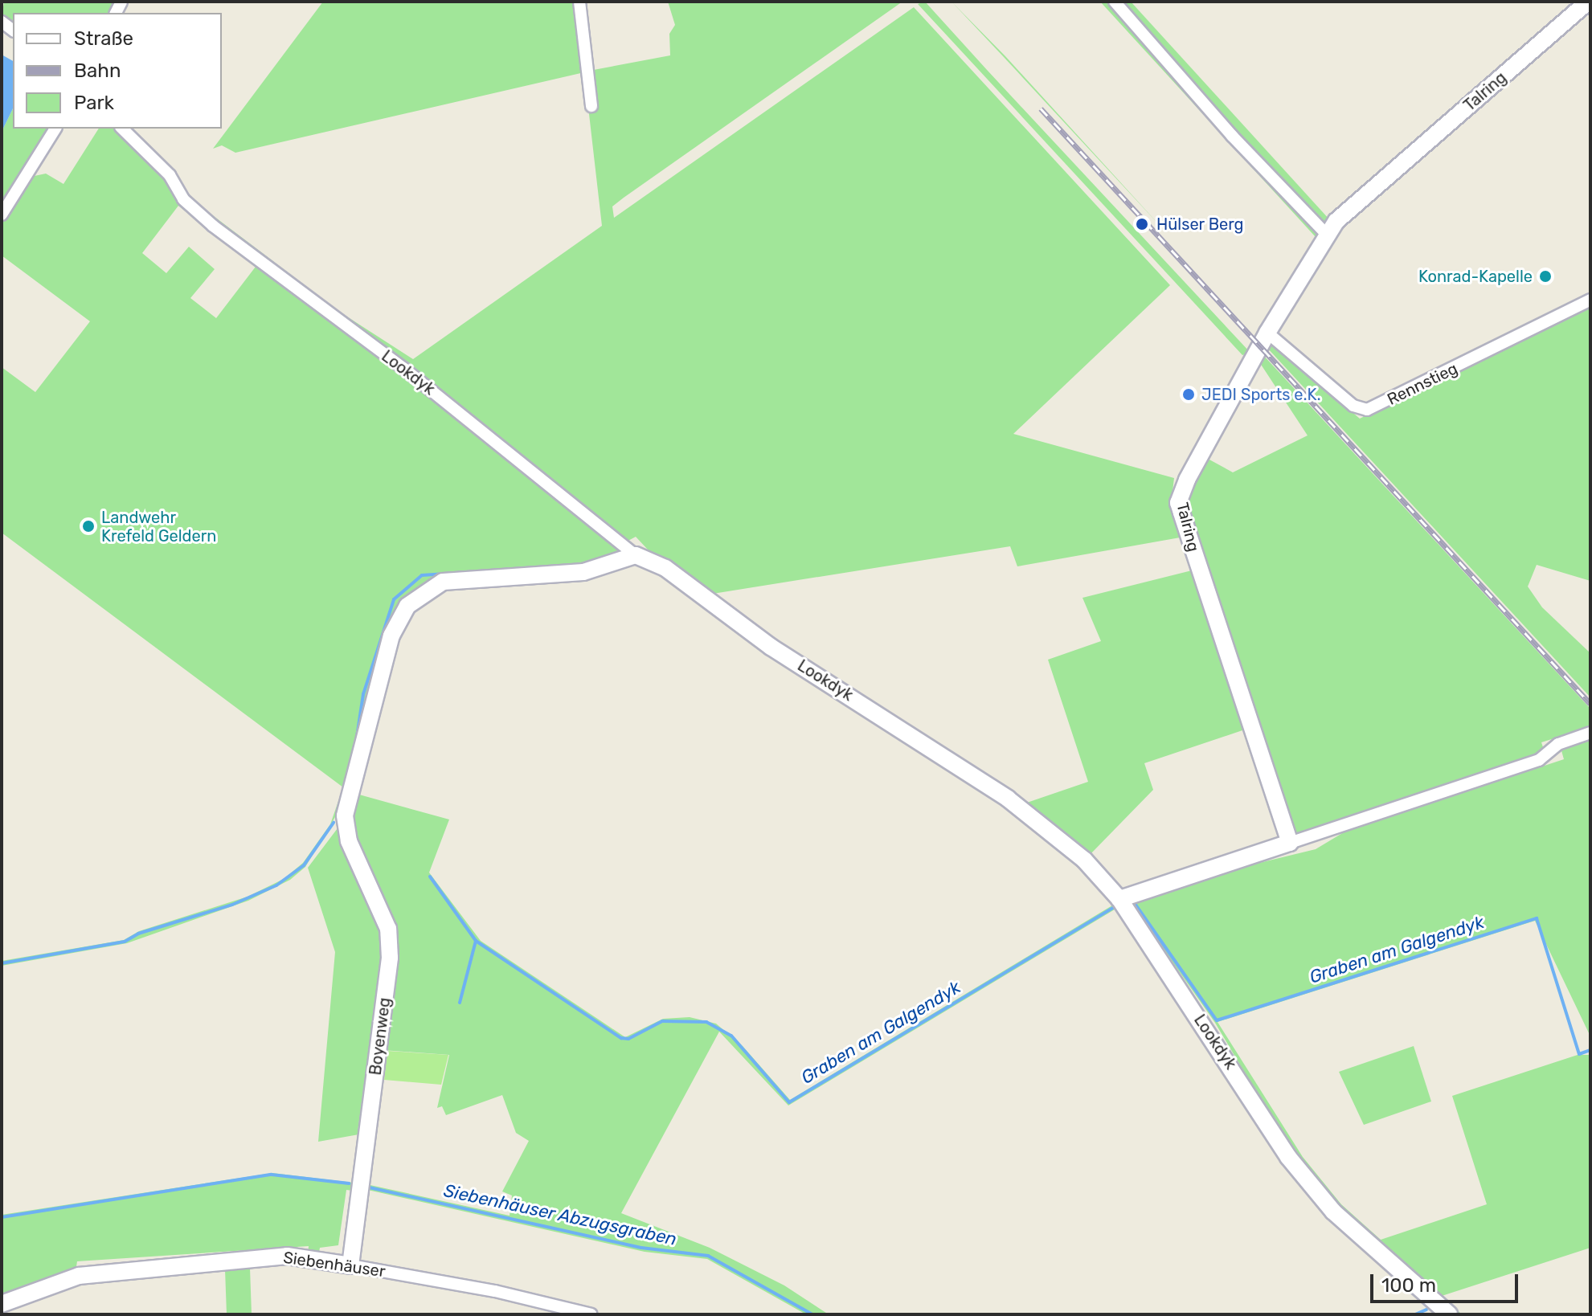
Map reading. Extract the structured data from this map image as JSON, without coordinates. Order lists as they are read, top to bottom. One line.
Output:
{"streets":{"street":["Talring","Lookdyk","Rennstieg","Boyenweg","Siebenhäuser"]},"crossings":[["Talring","Rennstieg"],["Lookdyk","Boyenweg"],["Boyenweg","Siebenhäuser"]],"water":["Graben am Galgendyk","Siebenhäuser Abzugsgraben"],"places":["Hülser Berg","Konrad-Kapelle","JEDI Sports e.K.","Landwehr Krefeld Geldern"],"legend":["Straße","Bahn","Park"],"scale_bar":"100 m"}
